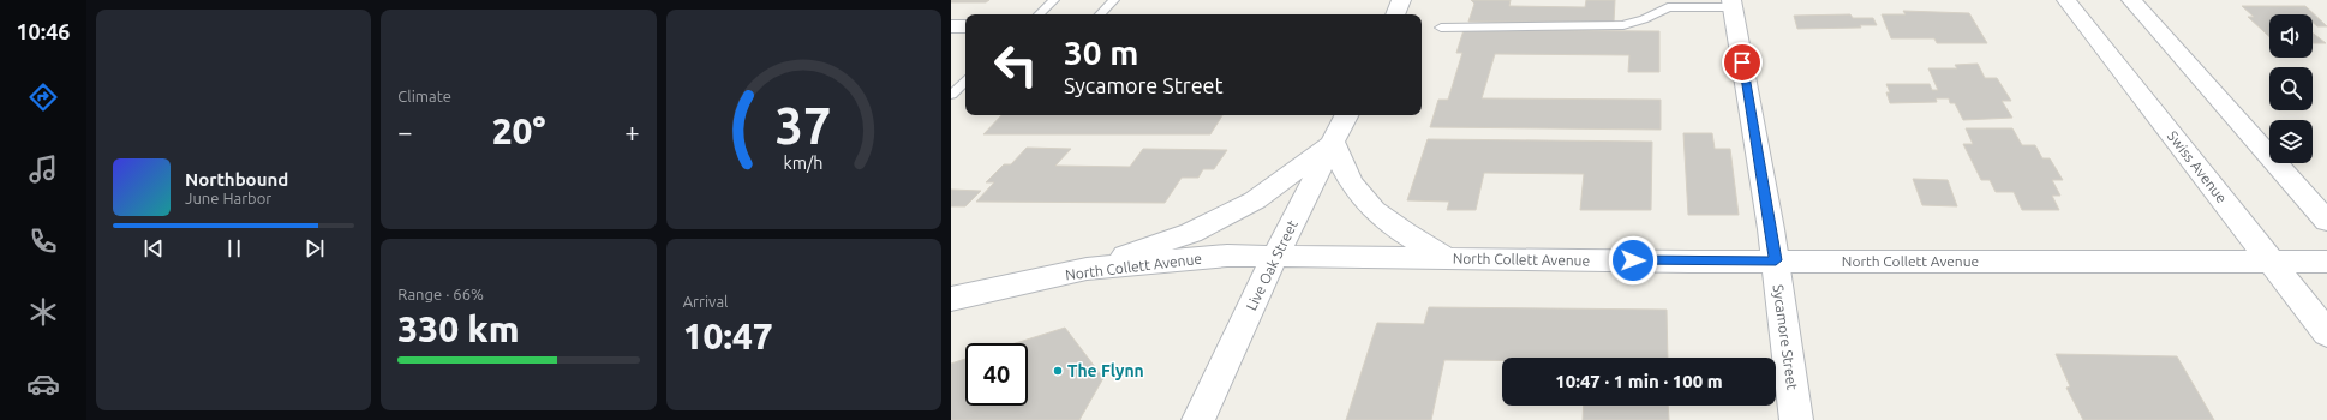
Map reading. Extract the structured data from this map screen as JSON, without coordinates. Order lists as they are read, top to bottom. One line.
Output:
{"streets":{"street":["Swiss Avenue","North Collett Avenue","Live Oak Street","Sycamore Street"]},"crossings":[["Swiss Avenue","North Collett Avenue"],["North Collett Avenue","Live Oak Street"],["North Collett Avenue","Sycamore Street"]],"places":["The Flynn"],"page":{"tabs":"10:46","tile":["Climate",["Range · 66%","330 km"],["Arrival","10:47"]],"turn":["30 m","Sycamore Street"],"heat":["−","20°","+"],"song":["Northbound","June Harbor"],"limit":"40","trip":"10:47 · 1 min · 100 m","gauge":["37","km/h"]}}
